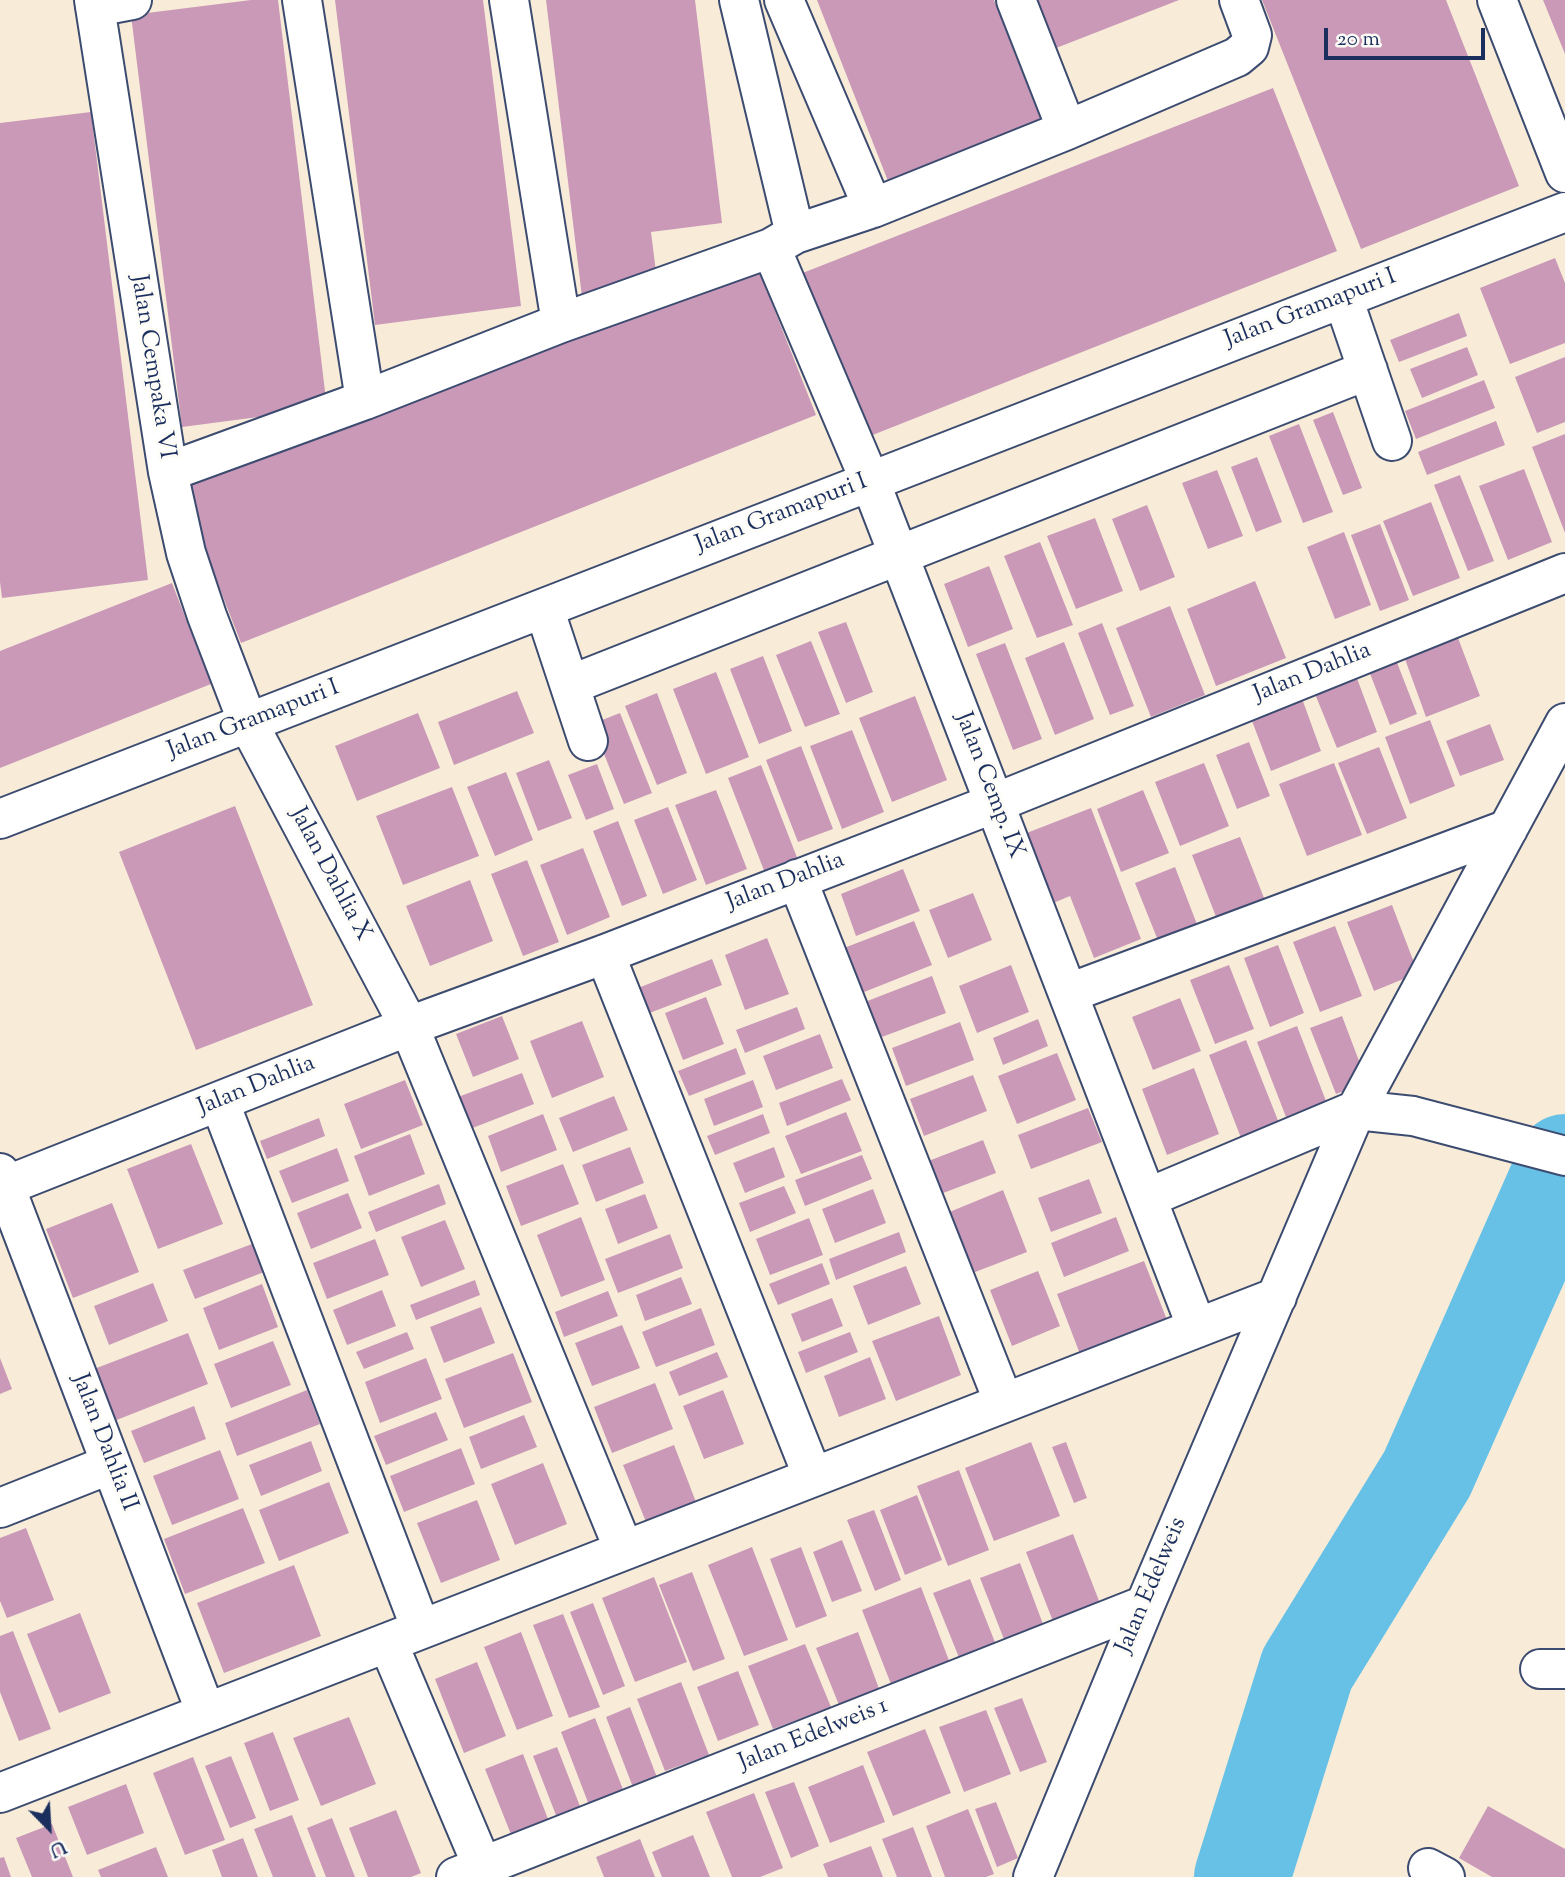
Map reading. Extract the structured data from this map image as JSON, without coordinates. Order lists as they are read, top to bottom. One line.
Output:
{"streets":{"street":["Jalan Gramapuri I","Jalan Cempaka VI","Jalan Dahlia","Jalan Cemp. IX","Jalan Dahlia X","Jalan Dahlia II","Jalan Edelweis","Jalan Edelweis 1"]},"crossings":[["Jalan Gramapuri I","Jalan Cempaka VI"],["Jalan Gramapuri I","Jalan Cemp. IX"],["Jalan Gramapuri I","Jalan Dahlia X"],["Jalan Cempaka VI","Jalan Dahlia X"],["Jalan Dahlia","Jalan Cemp. IX"],["Jalan Dahlia","Jalan Dahlia X"],["Jalan Dahlia","Jalan Dahlia II"],["Jalan Edelweis","Jalan Edelweis 1"]],"scale_bar":"20 m","north":"bottom right"}
